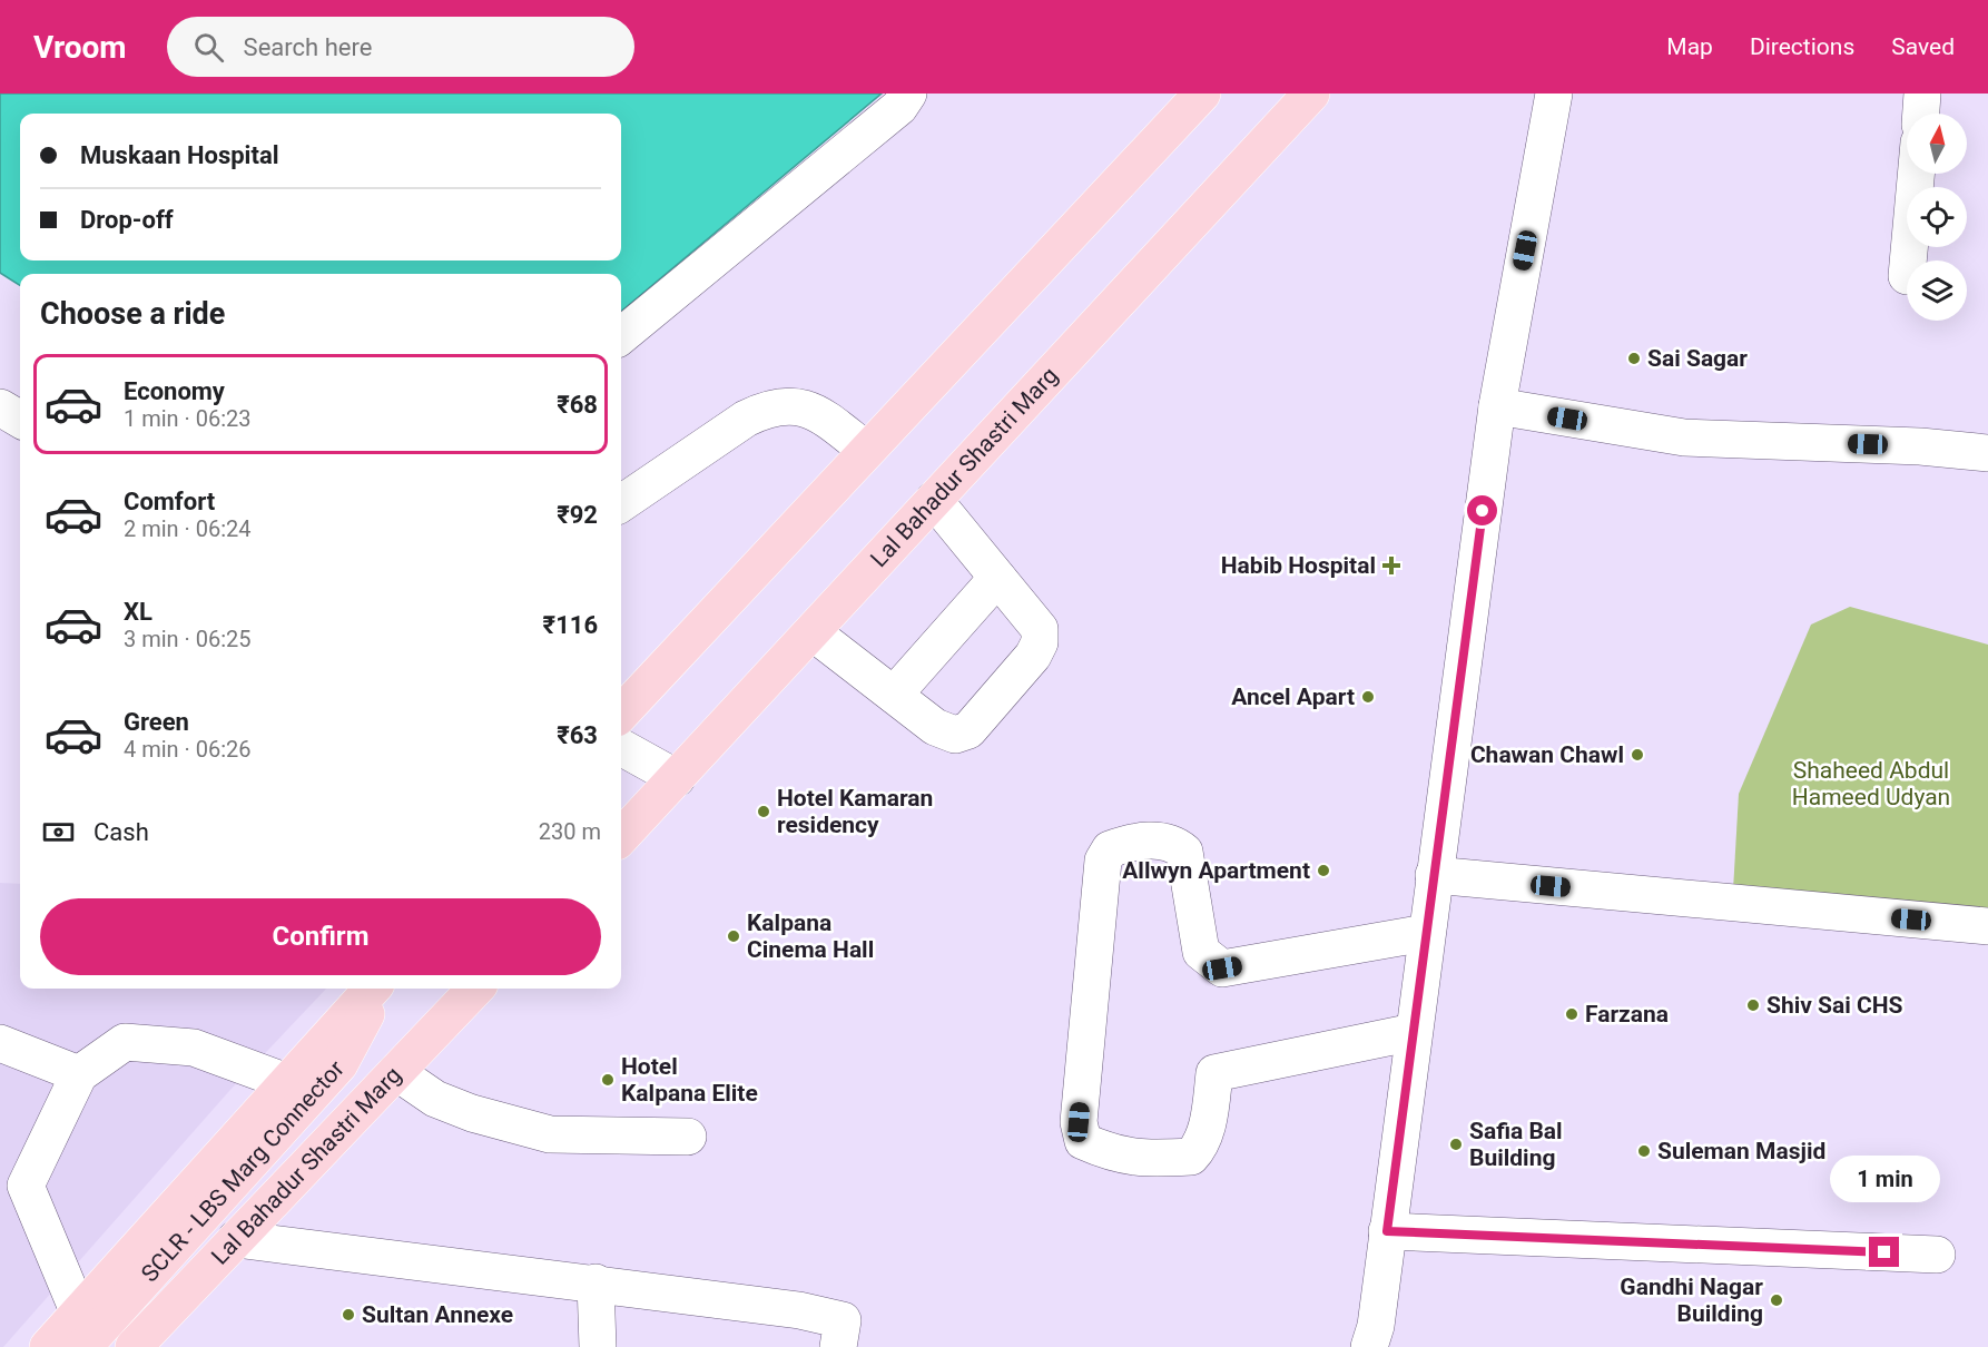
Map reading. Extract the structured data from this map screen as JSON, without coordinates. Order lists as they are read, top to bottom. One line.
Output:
{"streets":{"main road":["Lal Bahadur Shastri Marg","SCLR - LBS Marg Connector"]},"parks":["Shaheed Abdul Hameed Udyan"],"places":{"other":["Sai Sagar","Ancel Apart","Chawan Chawl","Hotel Kamaran residency","Allwyn Apartment","Kalpana Cinema Hall","Shiv Sai CHS","Farzana","Hotel Kalpana Elite","Safia Bal Building","Suleman Masjid","Gandhi Nagar Building","Sultan Annexe"],"health":["Habib Hospital"]},"north":"top","page":{"header":"Vroom","search":"Search here","nav":["Map","Directions","Saved"],"banner":["Muskaan Hospital","Drop-off"],"heading":"Choose a ride","list":[{"name":"Economy","note":"1 min · 06:23","value":"₹68"},{"name":"Comfort","note":"2 min · 06:24","value":"₹92"},{"name":"XL","note":"3 min · 06:25","value":"₹116"},{"name":"Green","note":"4 min · 06:26","value":"₹63"}],"pay":["Cash","230 m"],"buttons":"Confirm","bubble":"1 min"}}
